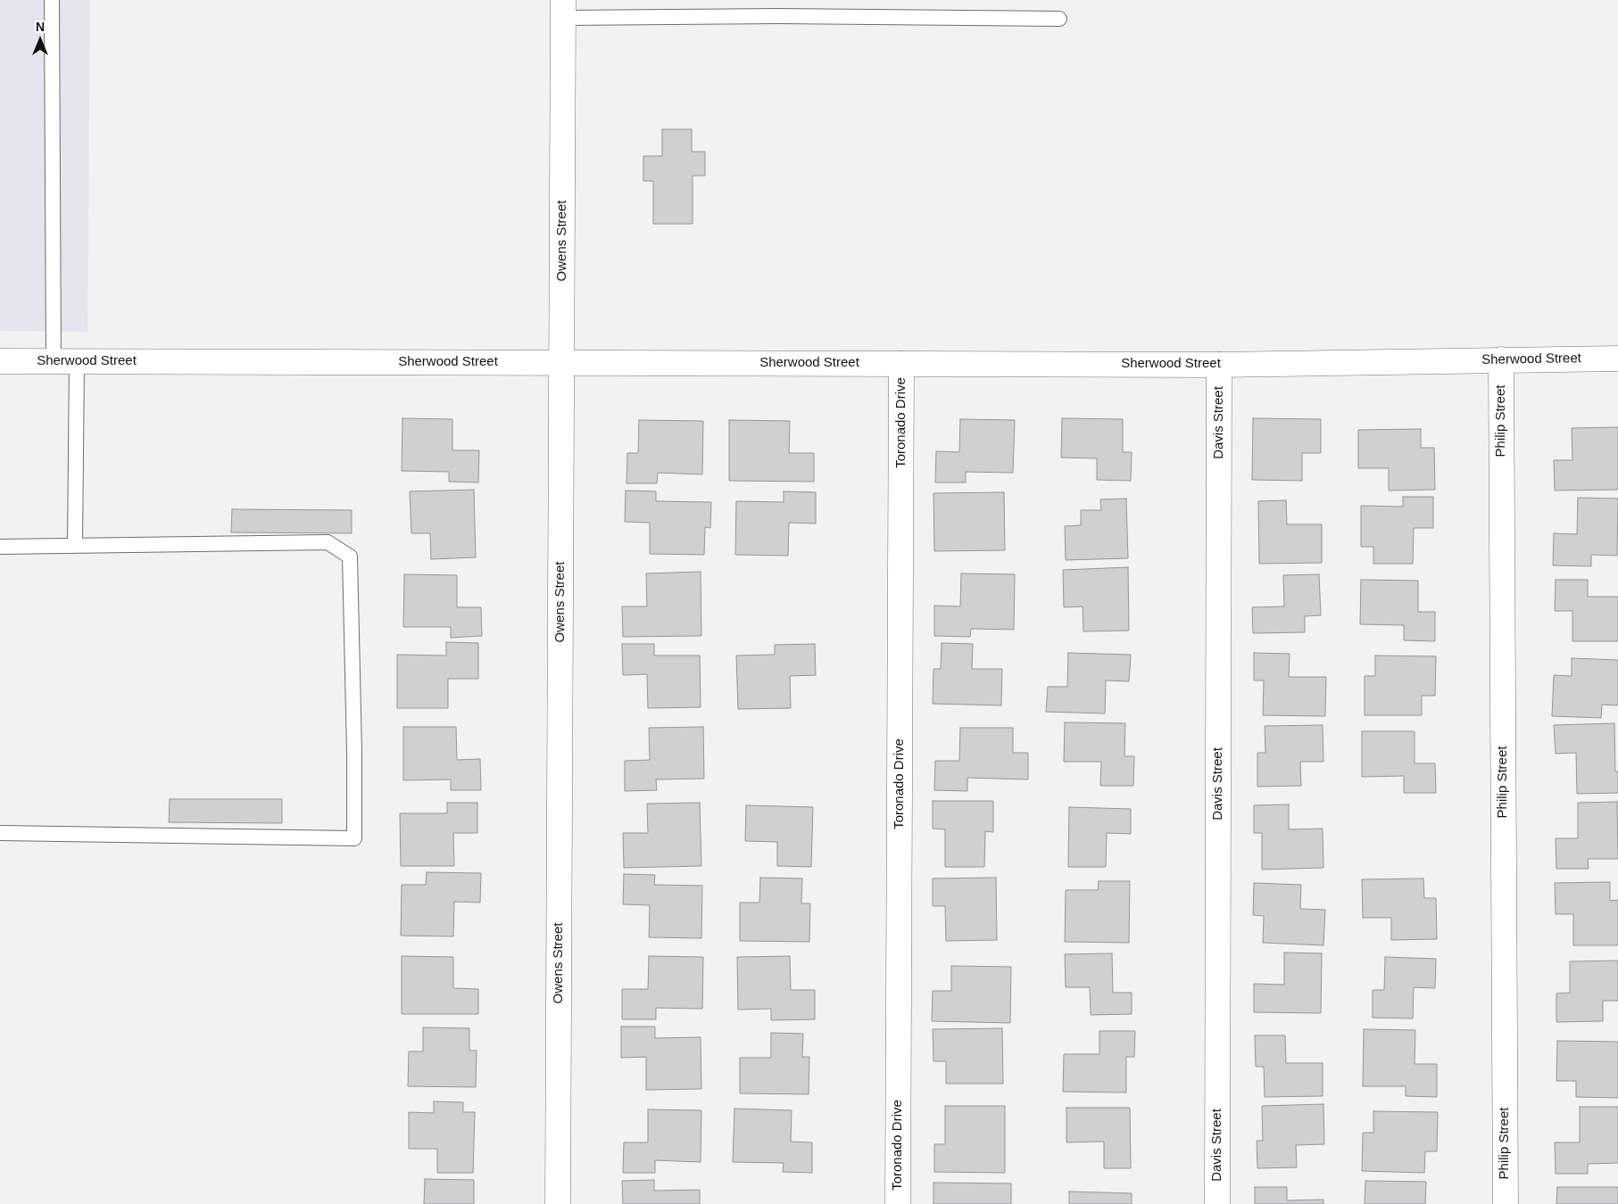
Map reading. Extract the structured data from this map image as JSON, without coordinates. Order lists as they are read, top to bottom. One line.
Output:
{"streets":{"street":["Owens Street","Sherwood Street","Philip Street","Toronado Drive","Davis Street"]},"crossings":[["Owens Street","Sherwood Street"],["Sherwood Street","Philip Street"],["Sherwood Street","Toronado Drive"],["Sherwood Street","Davis Street"]],"north":"top"}
